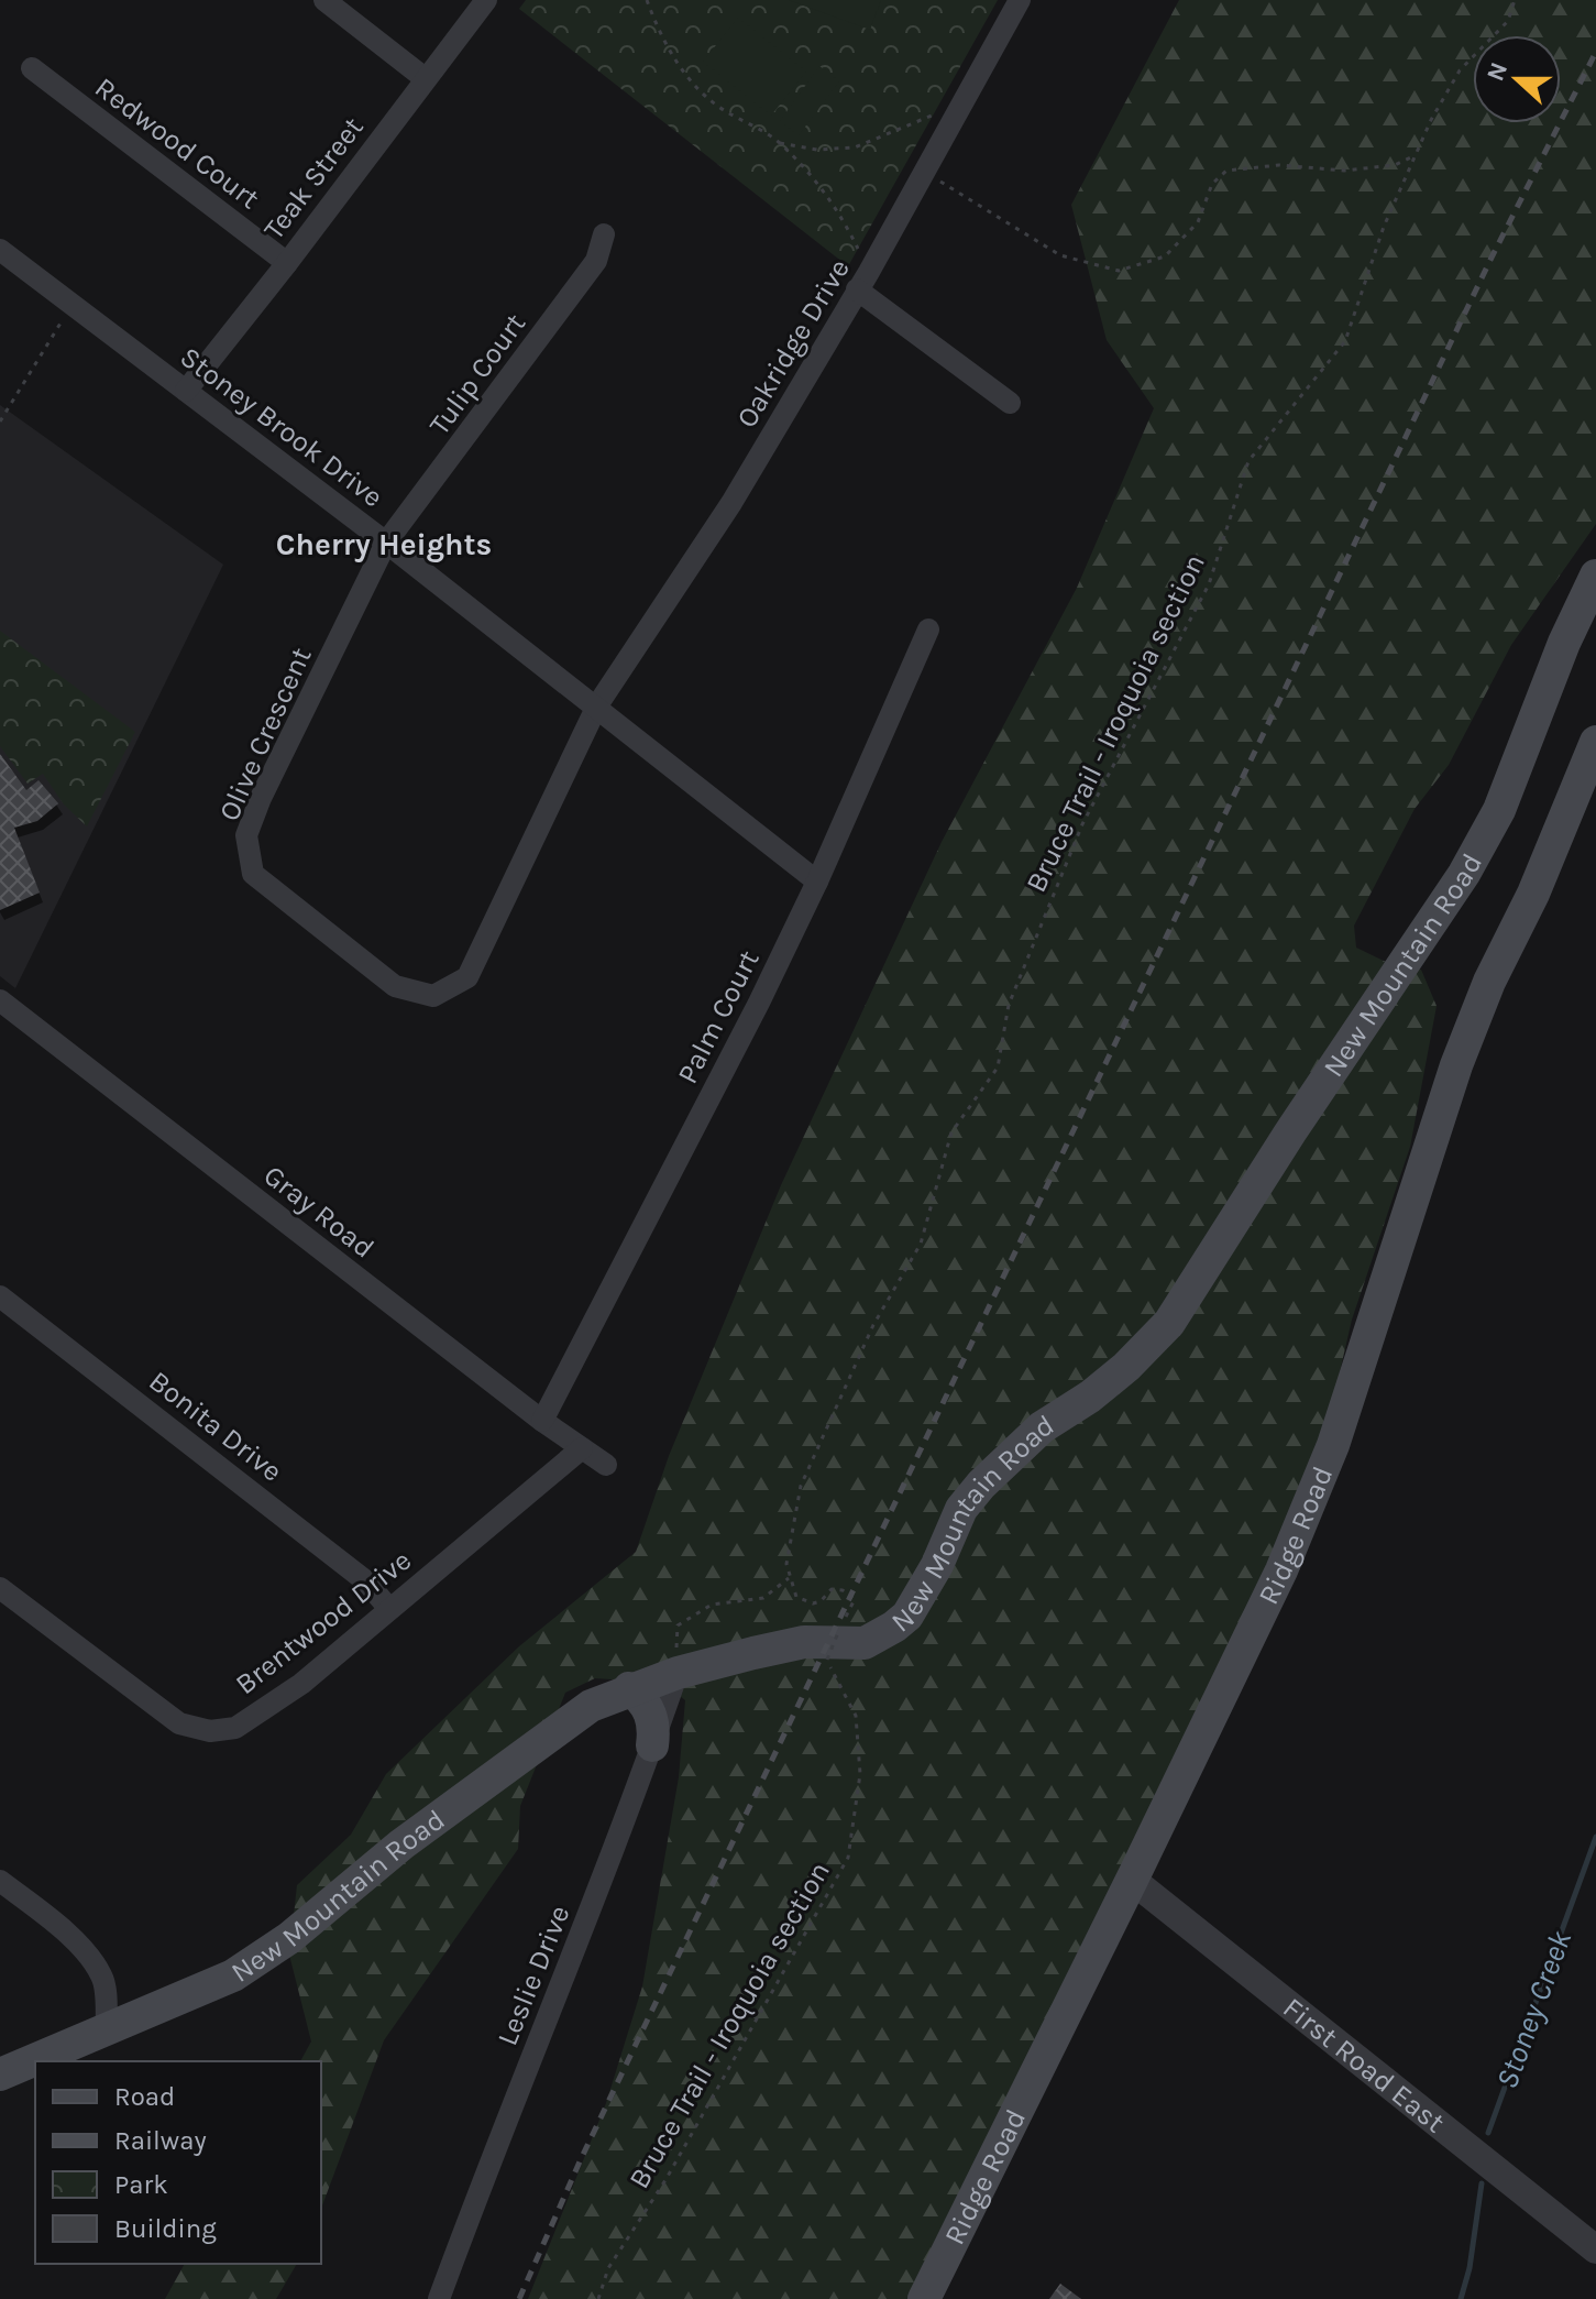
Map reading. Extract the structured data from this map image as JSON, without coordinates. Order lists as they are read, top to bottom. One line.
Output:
{"streets":{"main road":["New Mountain Road","Ridge Road"],"street":["Redwood Court","Teak Street","Oakridge Drive","Tulip Court","Stoney Brook Drive","Olive Crescent","Palm Court","Gray Road","Bonita Drive","Brentwood Drive","Leslie Drive","First Road East"],"path":["Bruce Trail - Iroquoia section"]},"crossings":[["Redwood Court","Teak Street"],["Teak Street","Stoney Brook Drive"],["Oakridge Drive","Stoney Brook Drive"],["Oakridge Drive","Olive Crescent"],["Tulip Court","Stoney Brook Drive"],["Tulip Court","Olive Crescent"],["Stoney Brook Drive","Olive Crescent"],["Stoney Brook Drive","Palm Court"],["New Mountain Road","Leslie Drive"],["Palm Court","Gray Road"],["Gray Road","Brentwood Drive"],["Bonita Drive","Brentwood Drive"],["Ridge Road","First Road East"]],"districts":["Cherry Heights"],"water":["Stoney Creek"],"legend":["Road","Railway","Park","Building"],"north":"left"}
